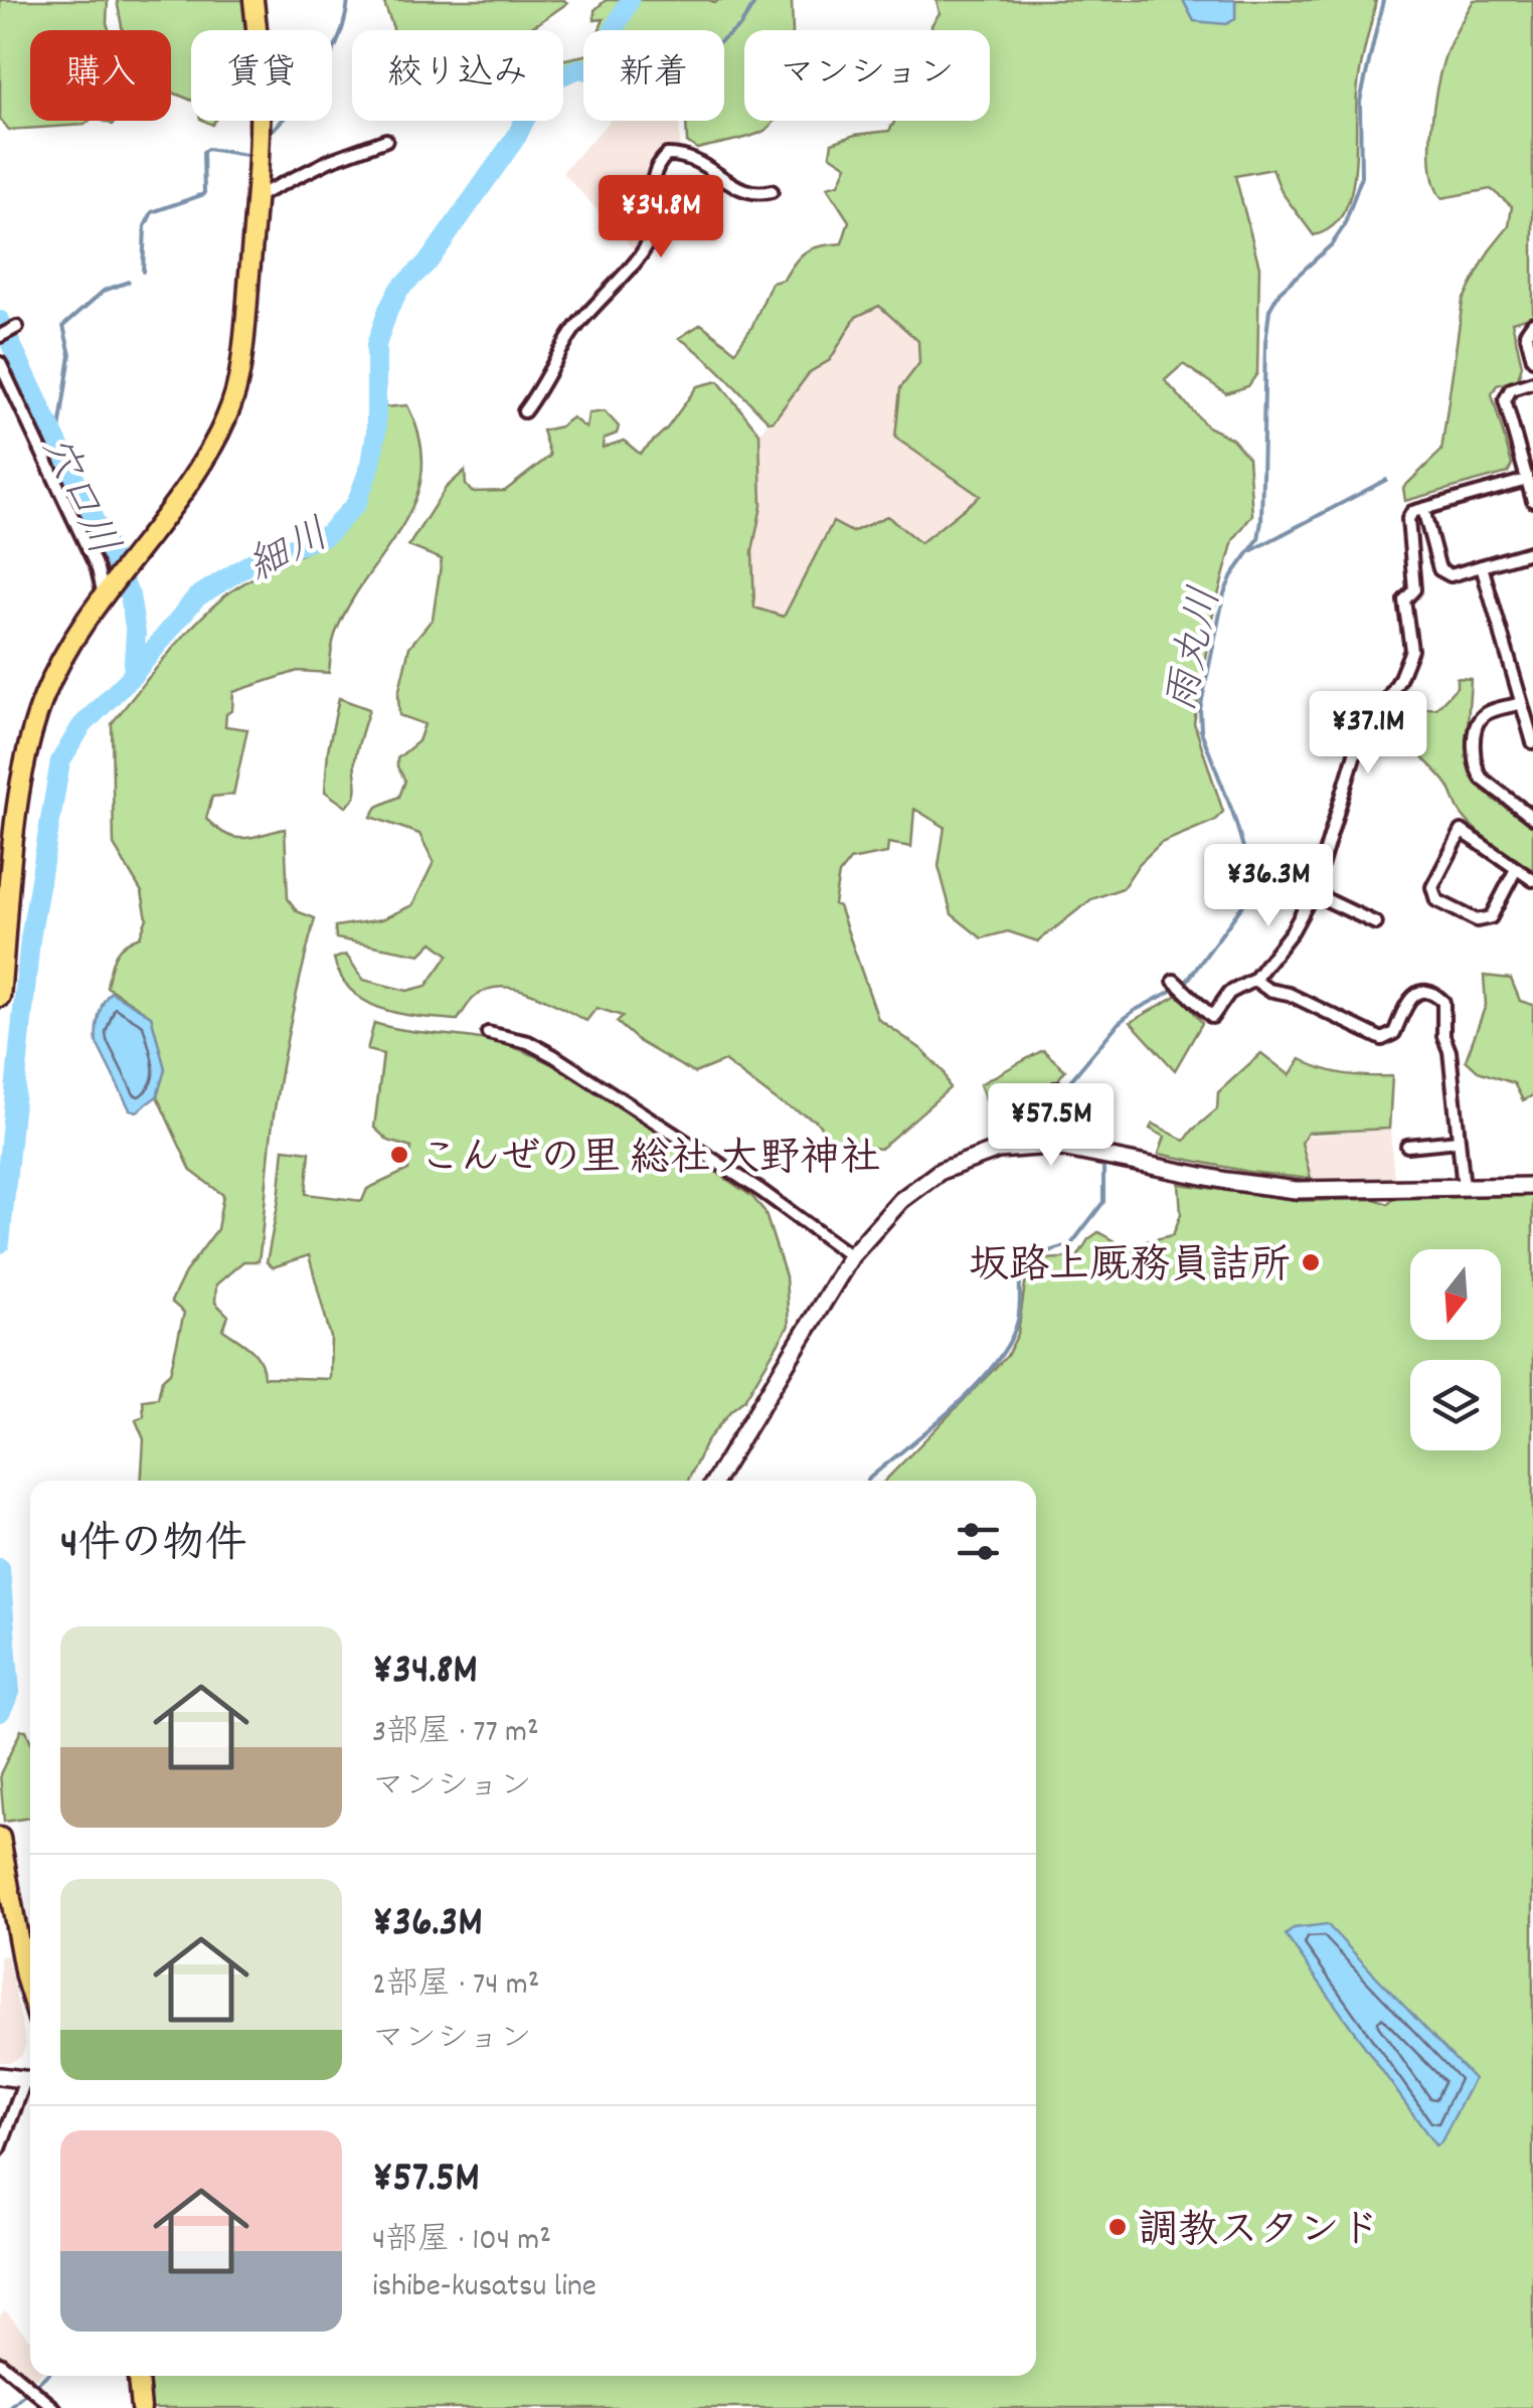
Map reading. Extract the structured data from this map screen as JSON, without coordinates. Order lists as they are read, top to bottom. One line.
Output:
{"water":["穴口川","細川","雨丸川"],"places":["こんぜの里 総社 大野神社","坂路上厩務員詰所","調教スタンド"],"north":"bottom","page":{"chip":["購入","賃貸","絞り込み","新着","マンション"],"price":["¥34.8M","¥37.1M","¥36.3M","¥57.5M"],"heading":"4件の物件","list":[{"name":"¥34.8M","note":"3部屋 · 77 m² · マンション"},{"name":"¥36.3M","note":"2部屋 · 74 m² · マンション"},{"name":"¥57.5M","note":"4部屋 · 104 m² · ishibe-kusatsu line"}]}}
